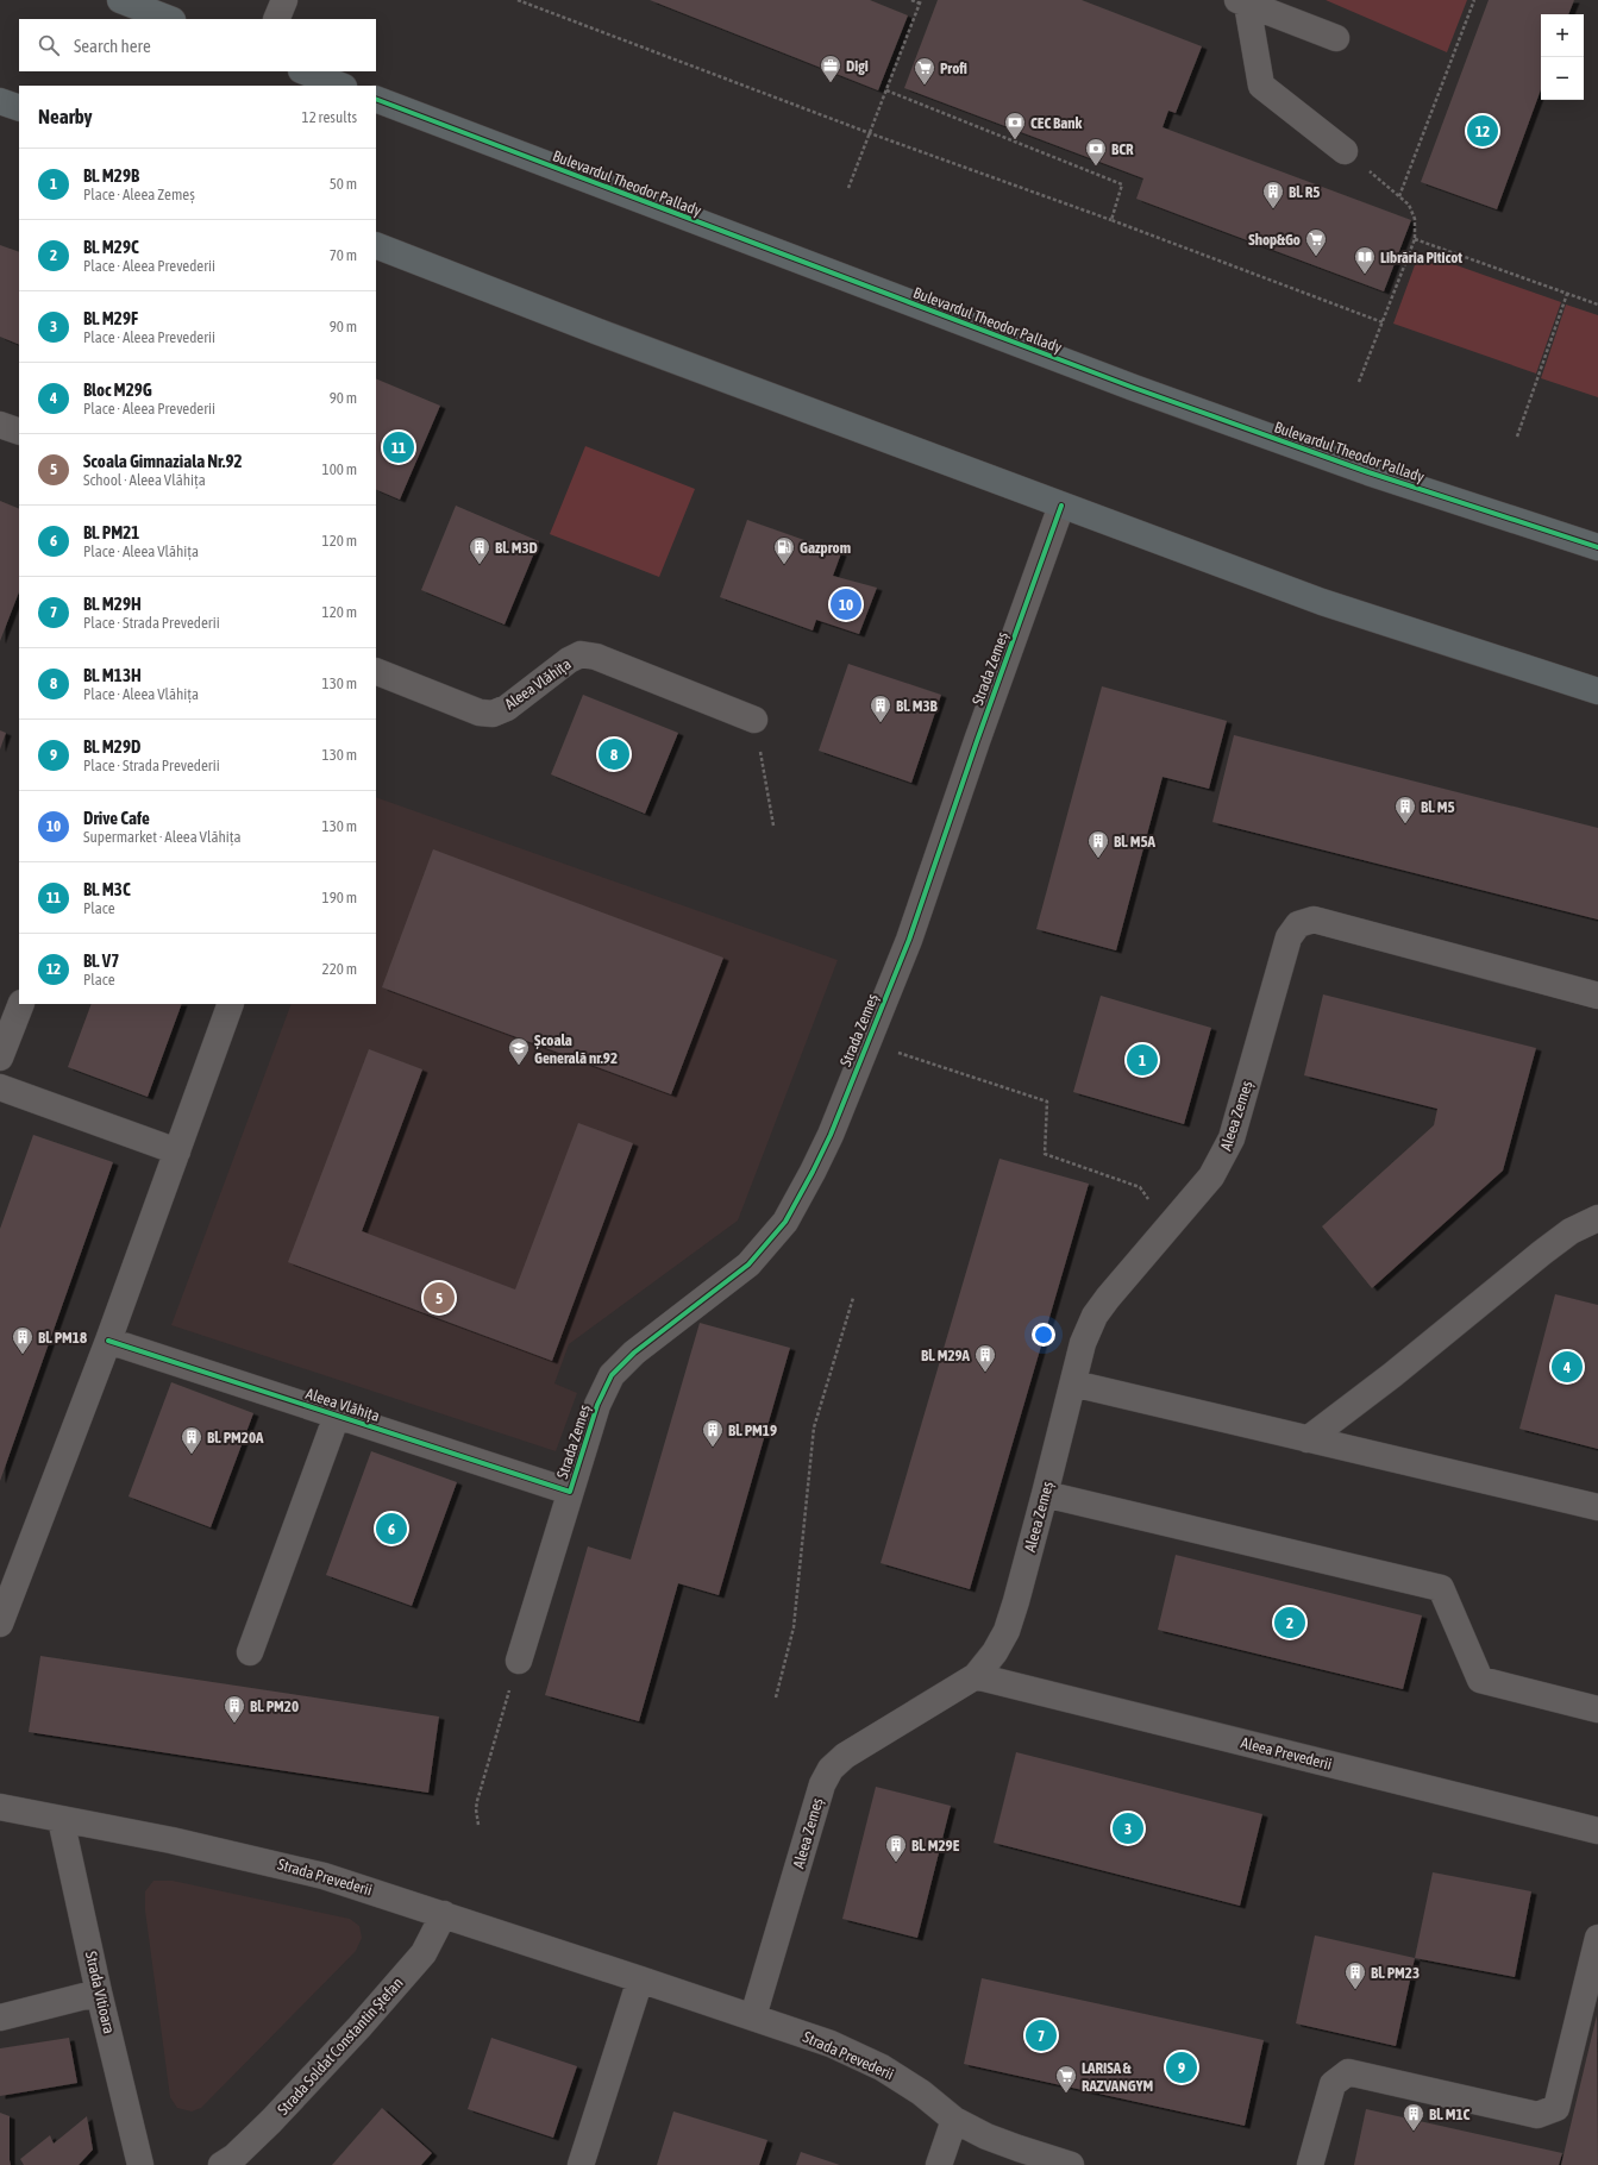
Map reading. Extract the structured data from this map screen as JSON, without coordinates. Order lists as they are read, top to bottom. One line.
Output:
{"streets":{"main road":["Bulevardul Theodor Pallady"],"street":["Strada Zemeș","Aleea Vlăhița","Aleea Zemeș","Aleea Prevederii","Strada Prevederii","Strada Vitioara","Strada Soldat Constantin Ștefan"]},"crossings":[["Strada Zemeș","Aleea Vlăhița"],["Aleea Zemeș","Aleea Prevederii"],["Aleea Zemeș","Strada Prevederii"],["Strada Prevederii","Strada Vitioara"],["Strada Prevederii","Strada Soldat Constantin Ștefan"]],"places":{"office":["Digi"],"supermarket":["Profi","Shop&Go","LARISA & RAZVANGYM"],"bank":["CEC Bank","BCR"],"building":["Bl. R5","Bl. M3D","Bl. M3B","Bl. M5","Bl. M5A","Bl. PM18","Bl. M29A","Bl. PM19","Bl. PM20A","Bl. PM20","Bl. M29E","Bl. PM23","Bl. M1C"],"library":["Librăria Piticot"],"fuel station":["Gazprom"],"school or university":["Școala Generală nr.92"]},"page":{"map_buttons":["+","−"],"search":"Search here","heading":["Nearby","12 results"],"pins":["12","11","10","8","1","5","4","6","2","3","7","9"],"list":[{"mark":"1","name":"Bl. M29B","note":"Place · Aleea Zemeș","value":"50 m"},{"mark":"2","name":"Bl. M29C","note":"Place · Aleea Prevederii","value":"70 m"},{"mark":"3","name":"Bl. M29F","note":"Place · Aleea Prevederii","value":"90 m"},{"mark":"4","name":"Bloc M29G","note":"Place · Aleea Prevederii","value":"90 m"},{"mark":"5","name":"Scoala Gimnaziala Nr.92","note":"School · Aleea Vlăhița","value":"100 m"},{"mark":"6","name":"Bl. PM21","note":"Place · Aleea Vlăhița","value":"120 m"},{"mark":"7","name":"Bl. M29H","note":"Place · Strada Prevederii","value":"120 m"},{"mark":"8","name":"Bl. M13H","note":"Place · Aleea Vlăhița","value":"130 m"},{"mark":"9","name":"Bl. M29D","note":"Place · Strada Prevederii","value":"130 m"},{"mark":"10","name":"Drive Cafe","note":"Supermarket · Aleea Vlăhița","value":"130 m"},{"mark":"11","name":"Bl. M3C","note":"Place","value":"190 m"},{"mark":"12","name":"Bl. V7","note":"Place","value":"220 m"}]}}
